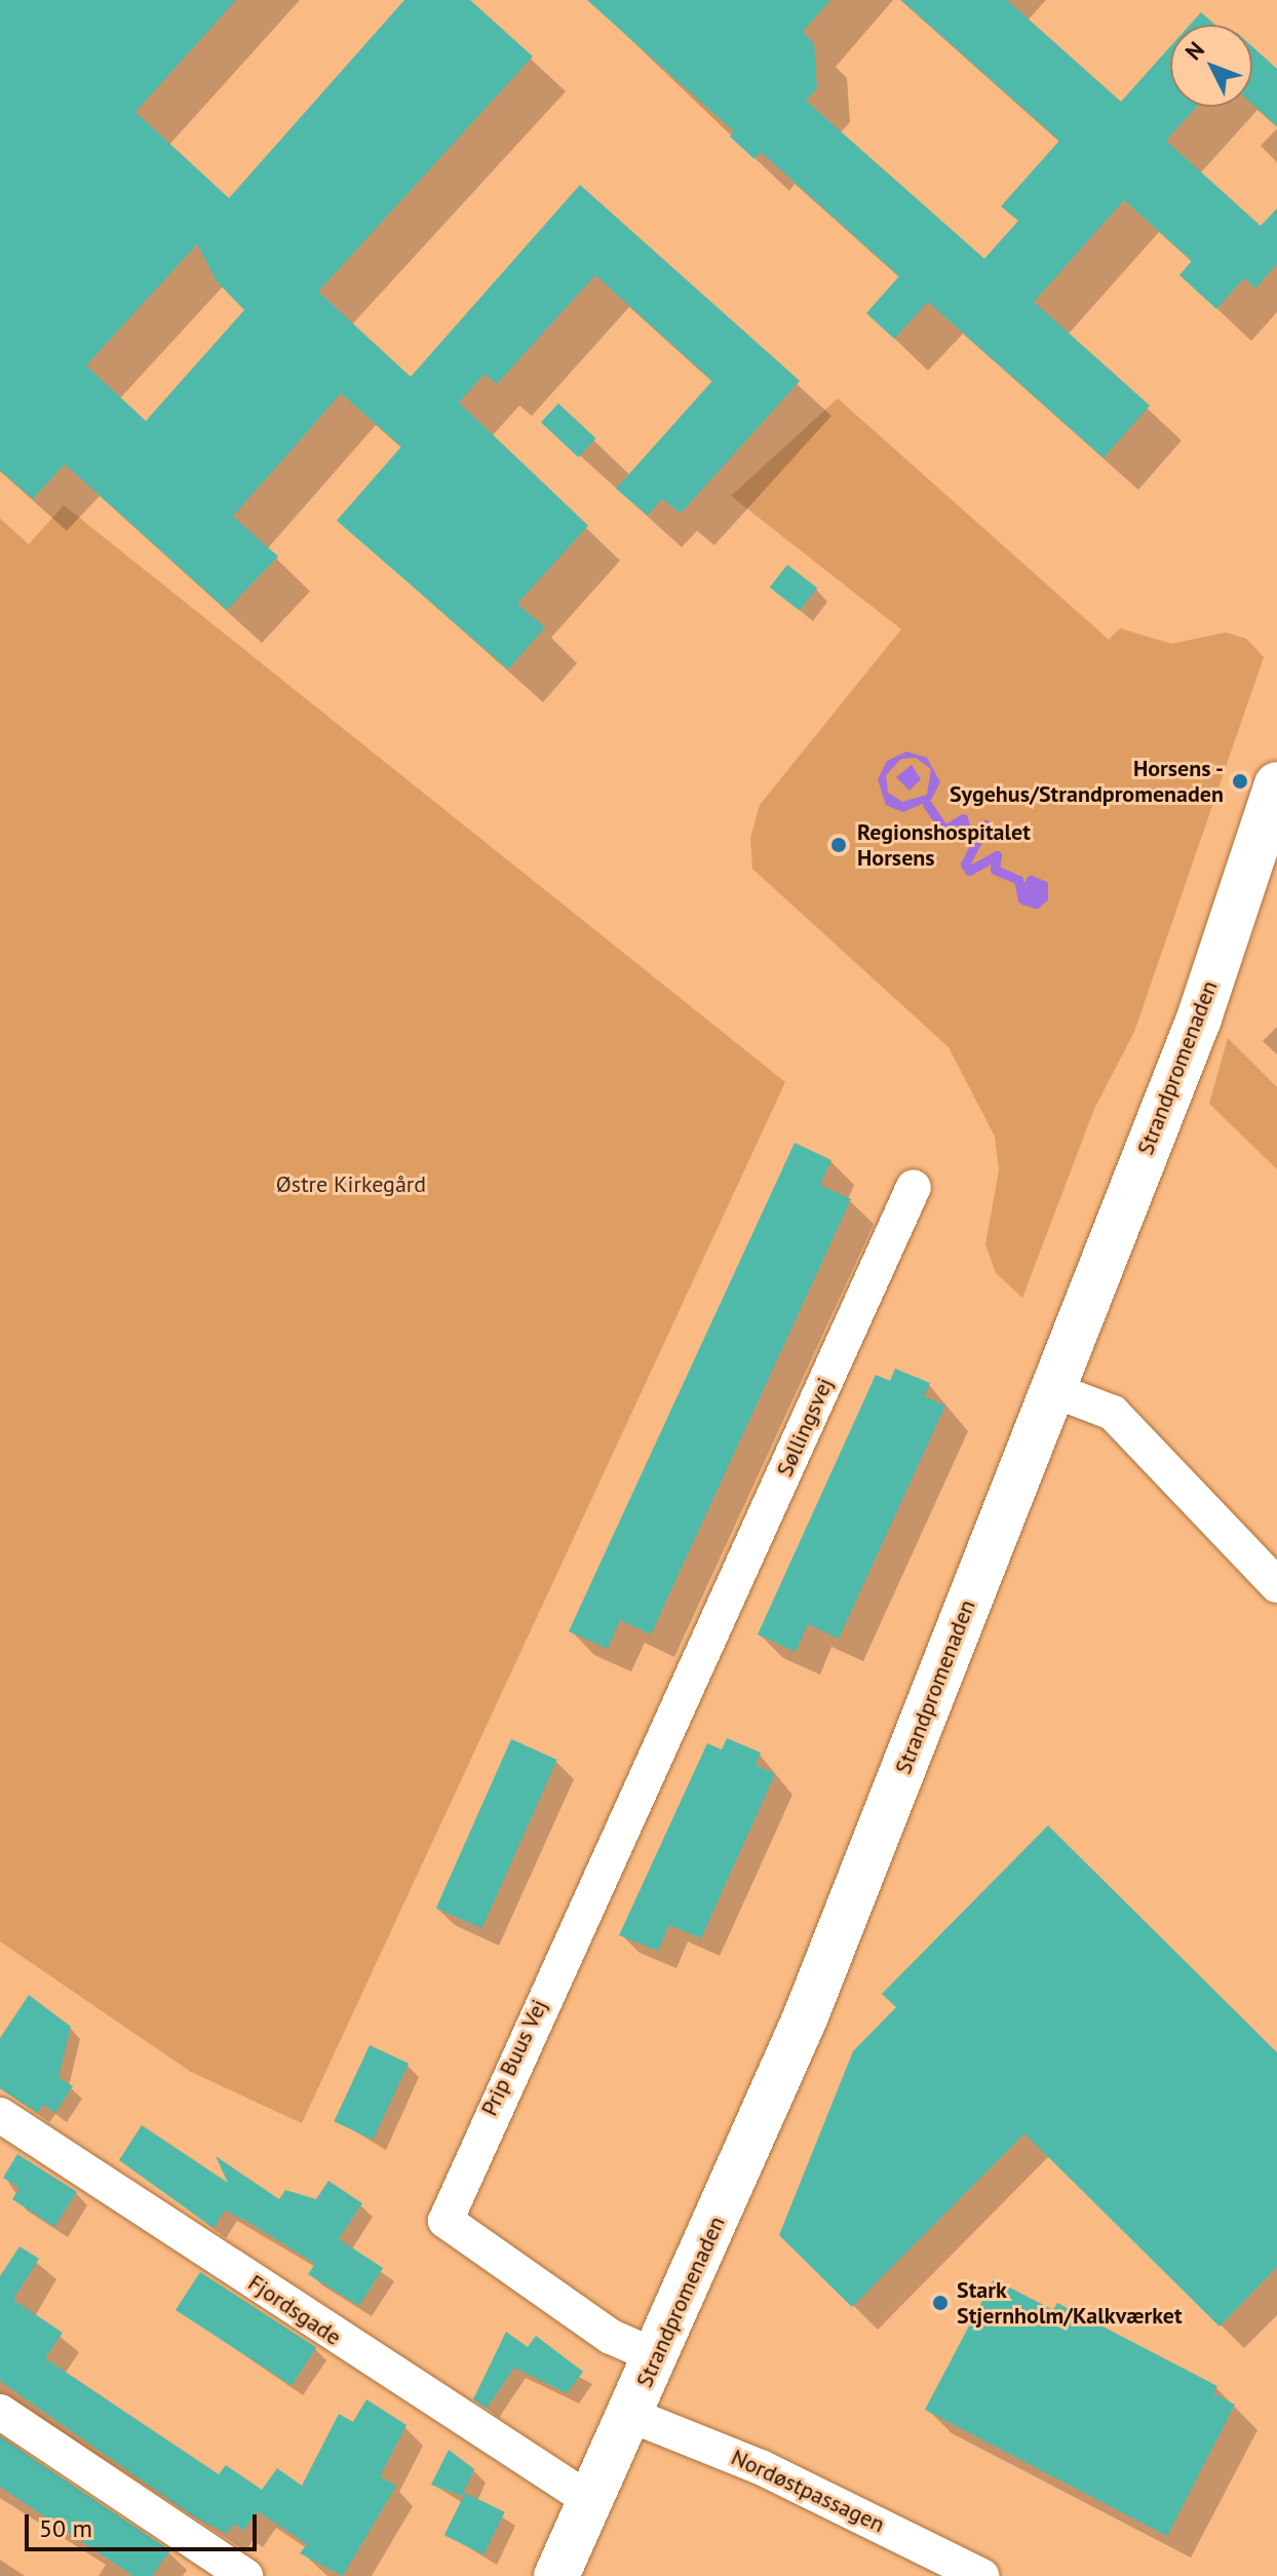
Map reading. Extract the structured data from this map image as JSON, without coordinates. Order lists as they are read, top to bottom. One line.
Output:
{"streets":{"street":["Strandpromenaden","Søllingsvej","Prip Buus Vej","Fjordsgade","Nordøstpassagen"]},"crossings":[["Strandpromenaden","Prip Buus Vej"],["Strandpromenaden","Fjordsgade"],["Strandpromenaden","Nordøstpassagen"],["Søllingsvej","Prip Buus Vej"]],"parks":["Østre Kirkegård"],"places":["Horsens - Sygehus/Strandpromenaden","Regionshospitalet Horsens","Stark Stjernholm/Kalkværket"],"scale_bar":"50 m","north":"top left"}
